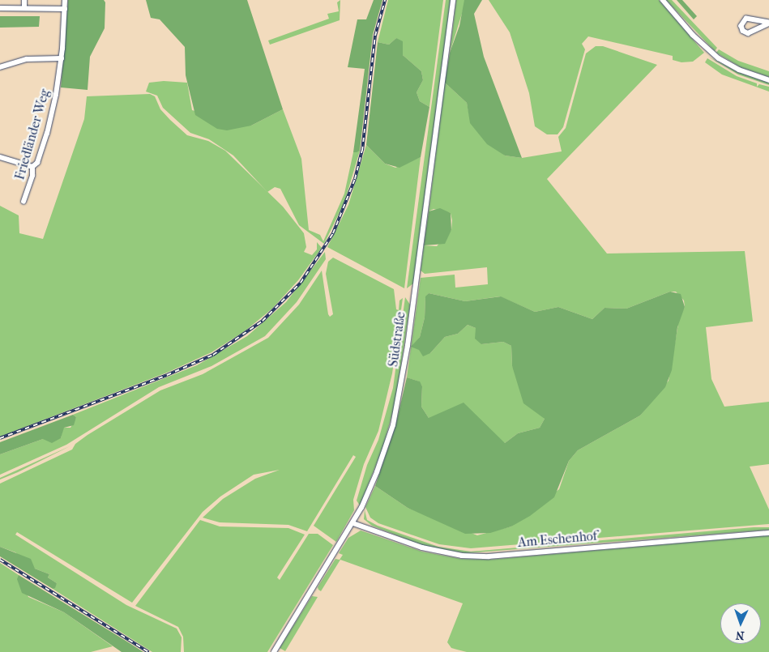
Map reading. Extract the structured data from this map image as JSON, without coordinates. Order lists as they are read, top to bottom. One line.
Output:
{"streets":{"street":["Friedländer Weg","Südstraße","Am Eschenhof"]},"crossings":[["Südstraße","Am Eschenhof"]],"north":"bottom"}
